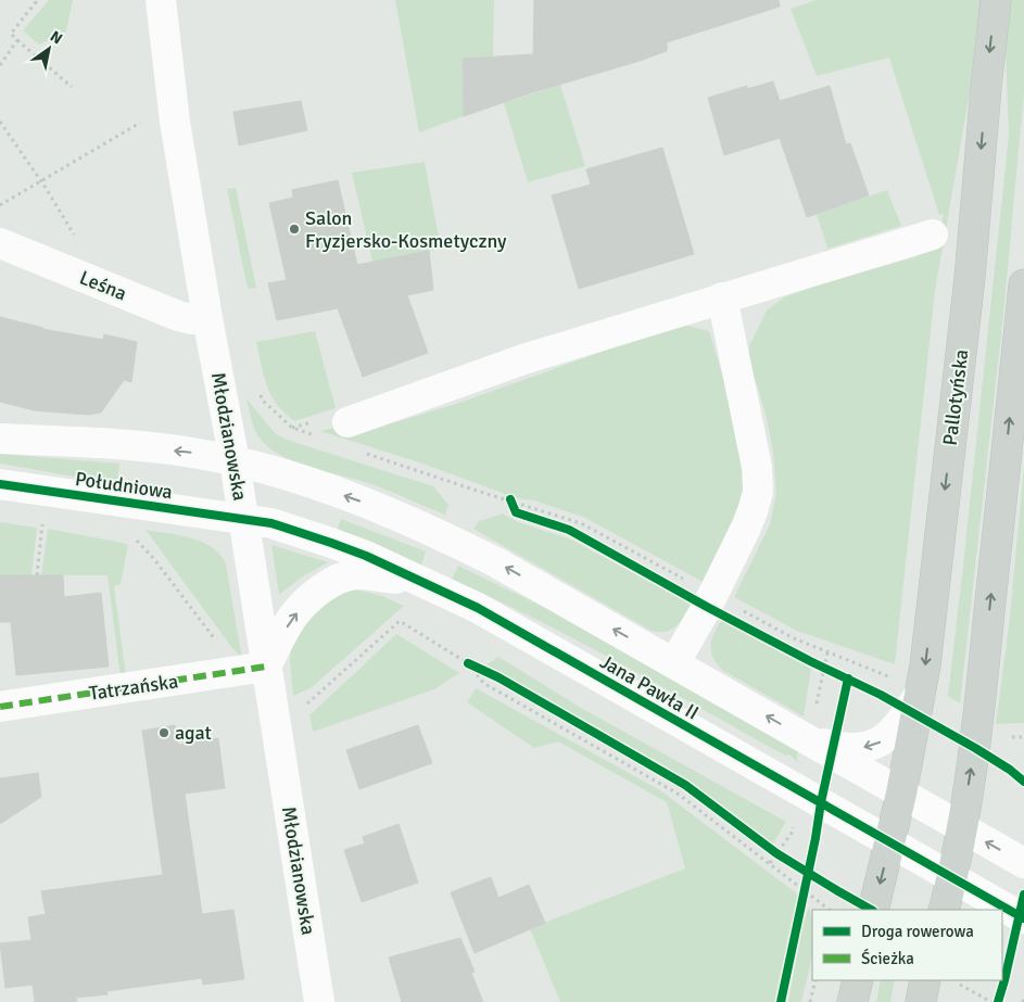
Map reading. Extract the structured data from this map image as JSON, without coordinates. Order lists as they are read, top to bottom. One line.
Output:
{"streets":{"main road":["Pallotyńska"],"street":["Leśna","Młodzianowska","Południowa","Tatrzańska","Jana Pawła II"]},"crossings":[["Leśna","Młodzianowska"],["Pallotyńska","Jana Pawła II"],["Młodzianowska","Południowa"],["Młodzianowska","Tatrzańska"],["Młodzianowska","Jana Pawła II"],["Południowa","Jana Pawła II"],["Tatrzańska","Jana Pawła II"]],"places":["Salon Fryzjersko-Kosmetyczny","agat"],"legend":["Droga rowerowa","Ścieżka"],"north":"top right"}
